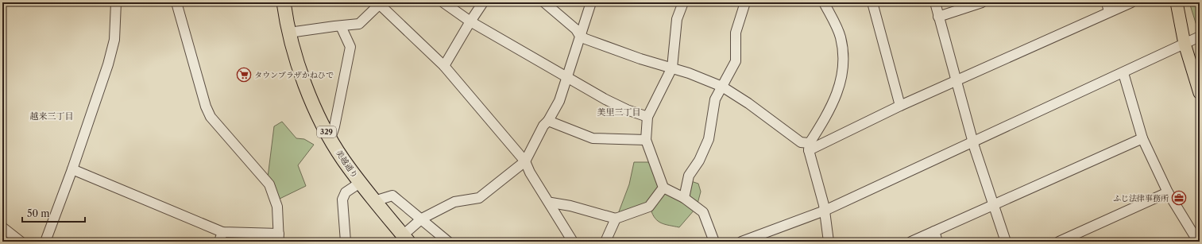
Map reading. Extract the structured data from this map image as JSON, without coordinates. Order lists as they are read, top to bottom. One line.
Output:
{"streets":{"highway":["329","美越通り"]},"districts":["美里三丁目","越来三丁目"],"places":{"supermarket":["タウンプラザかねひで"],"office":["ふじ法律事務所"]},"scale_bar":"50 m"}
